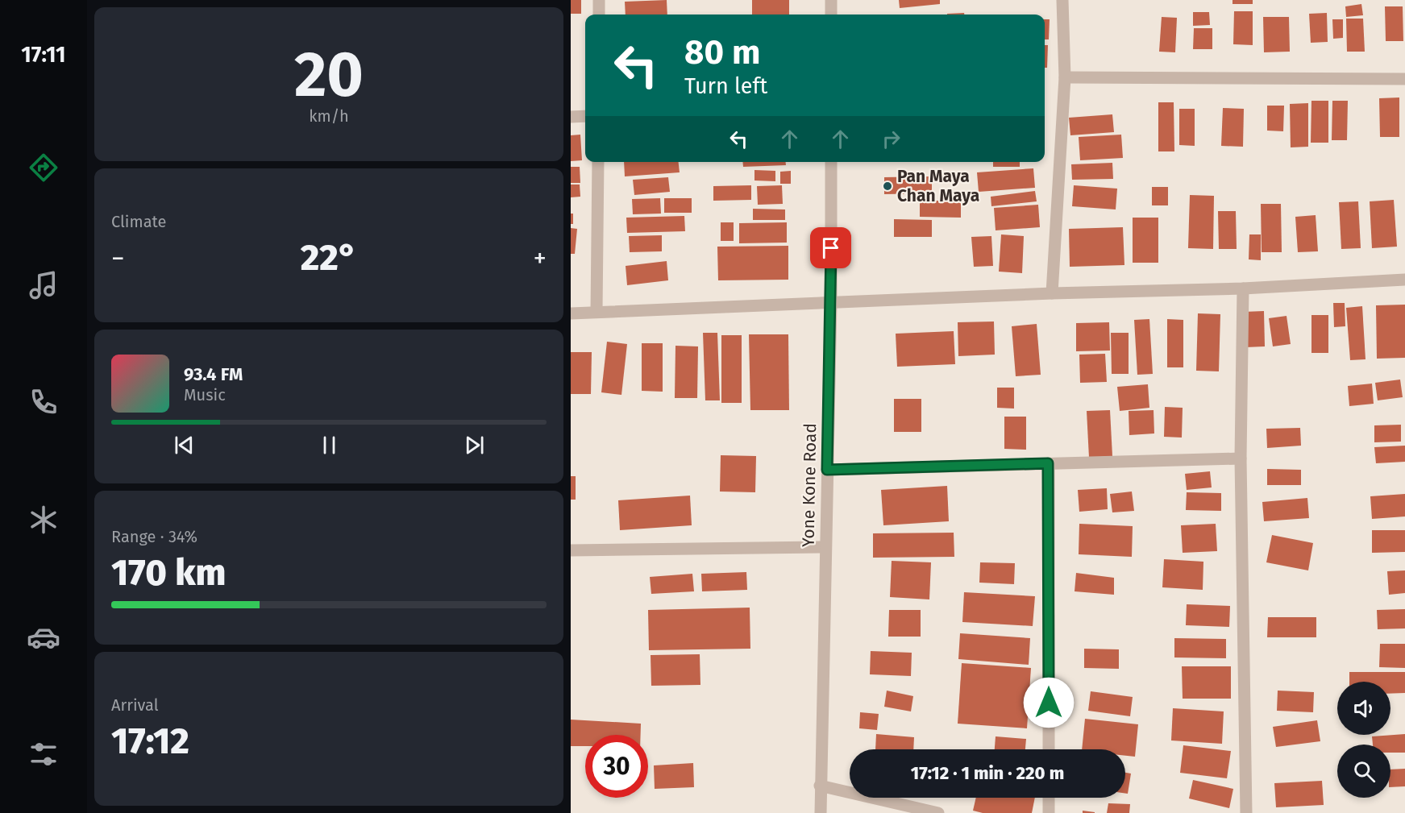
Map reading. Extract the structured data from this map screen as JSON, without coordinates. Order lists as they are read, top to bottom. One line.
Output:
{"streets":{"street":["Yone Kone Road"]},"places":["Pan Maya Chan Maya"],"page":{"tabs":"17:11","tile":[["20","km/h"],"Climate",["Range · 34%","170 km"],["Arrival","17:12"]],"turn":["80 m","Turn left"],"heat":["−","22°","+"],"song":["93.4 FM","Music"],"limit":"30","trip":"17:12 · 1 min · 220 m"}}
